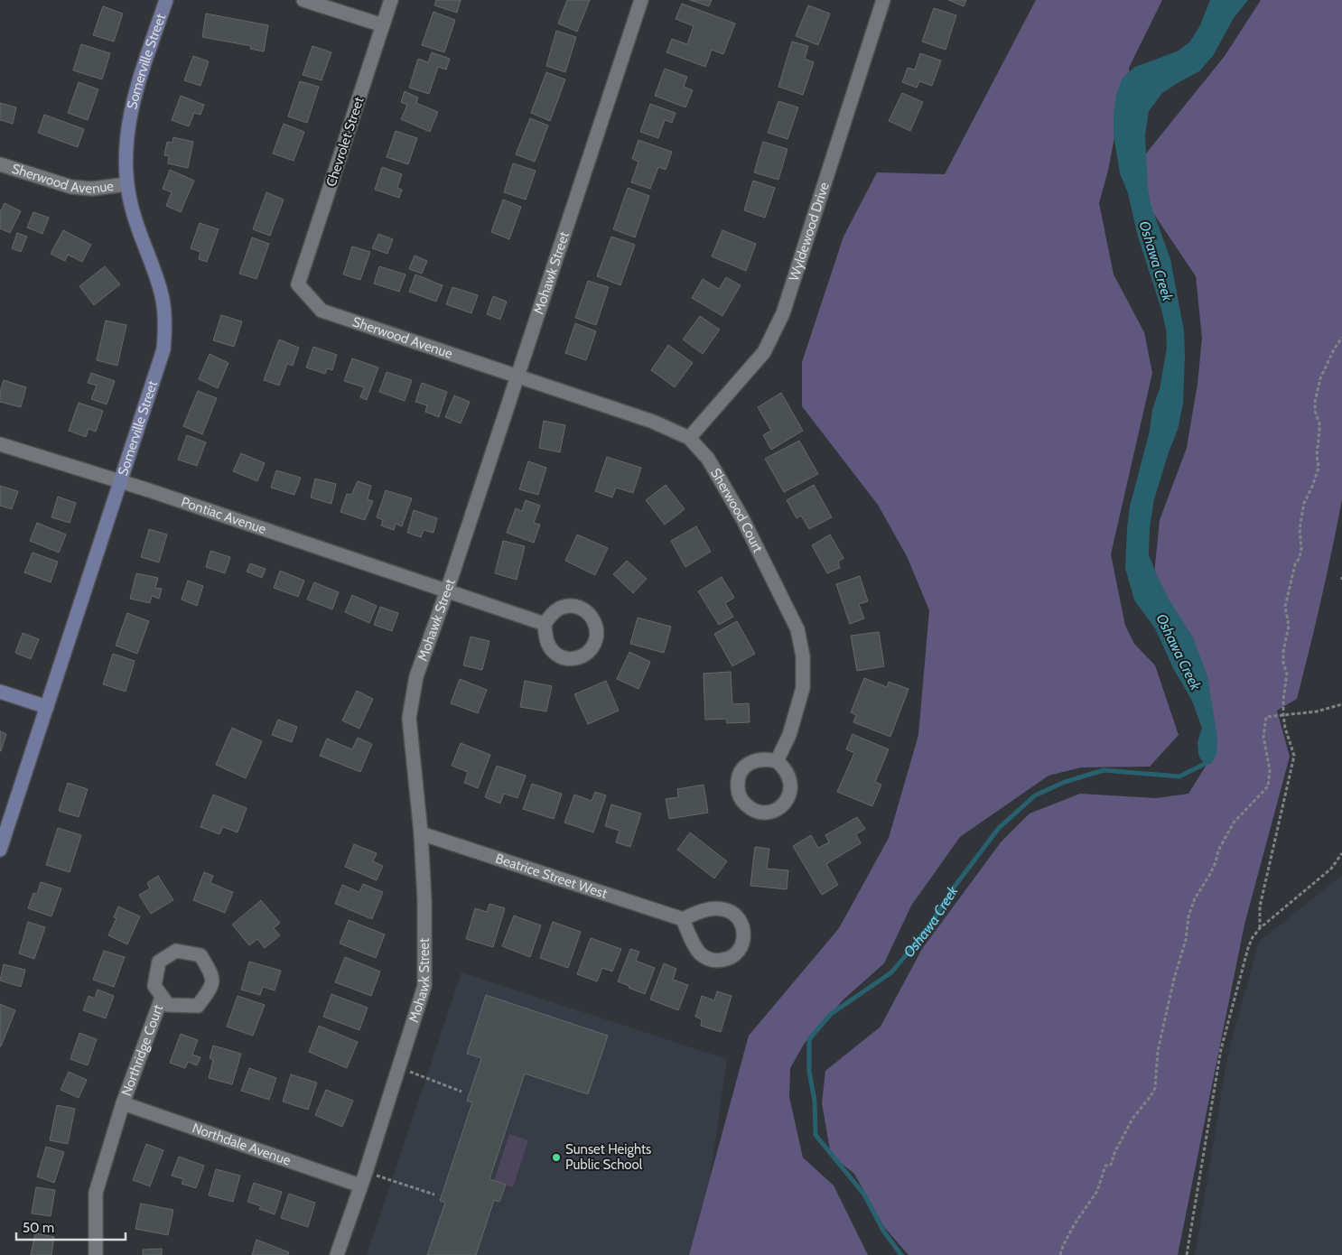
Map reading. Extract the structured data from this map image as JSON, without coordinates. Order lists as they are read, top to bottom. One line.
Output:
{"streets":{"street":["Somerville Street","Chevrolet Street","Sherwood Avenue","Wyldewood Drive","Mohawk Street","Sherwood Court","Pontiac Avenue","Beatrice Street West","Northridge Court","Northdale Avenue"]},"crossings":[["Somerville Street","Sherwood Avenue"],["Somerville Street","Pontiac Avenue"],["Chevrolet Street","Sherwood Avenue"],["Sherwood Avenue","Mohawk Street"],["Sherwood Avenue","Sherwood Court"],["Wyldewood Drive","Sherwood Court"],["Mohawk Street","Sherwood Court"],["Mohawk Street","Pontiac Avenue"],["Mohawk Street","Beatrice Street West"],["Mohawk Street","Northdale Avenue"],["Northridge Court","Northdale Avenue"]],"water":["Oshawa Creek"],"places":["Sunset Heights Public School"],"scale_bar":"50 m"}
